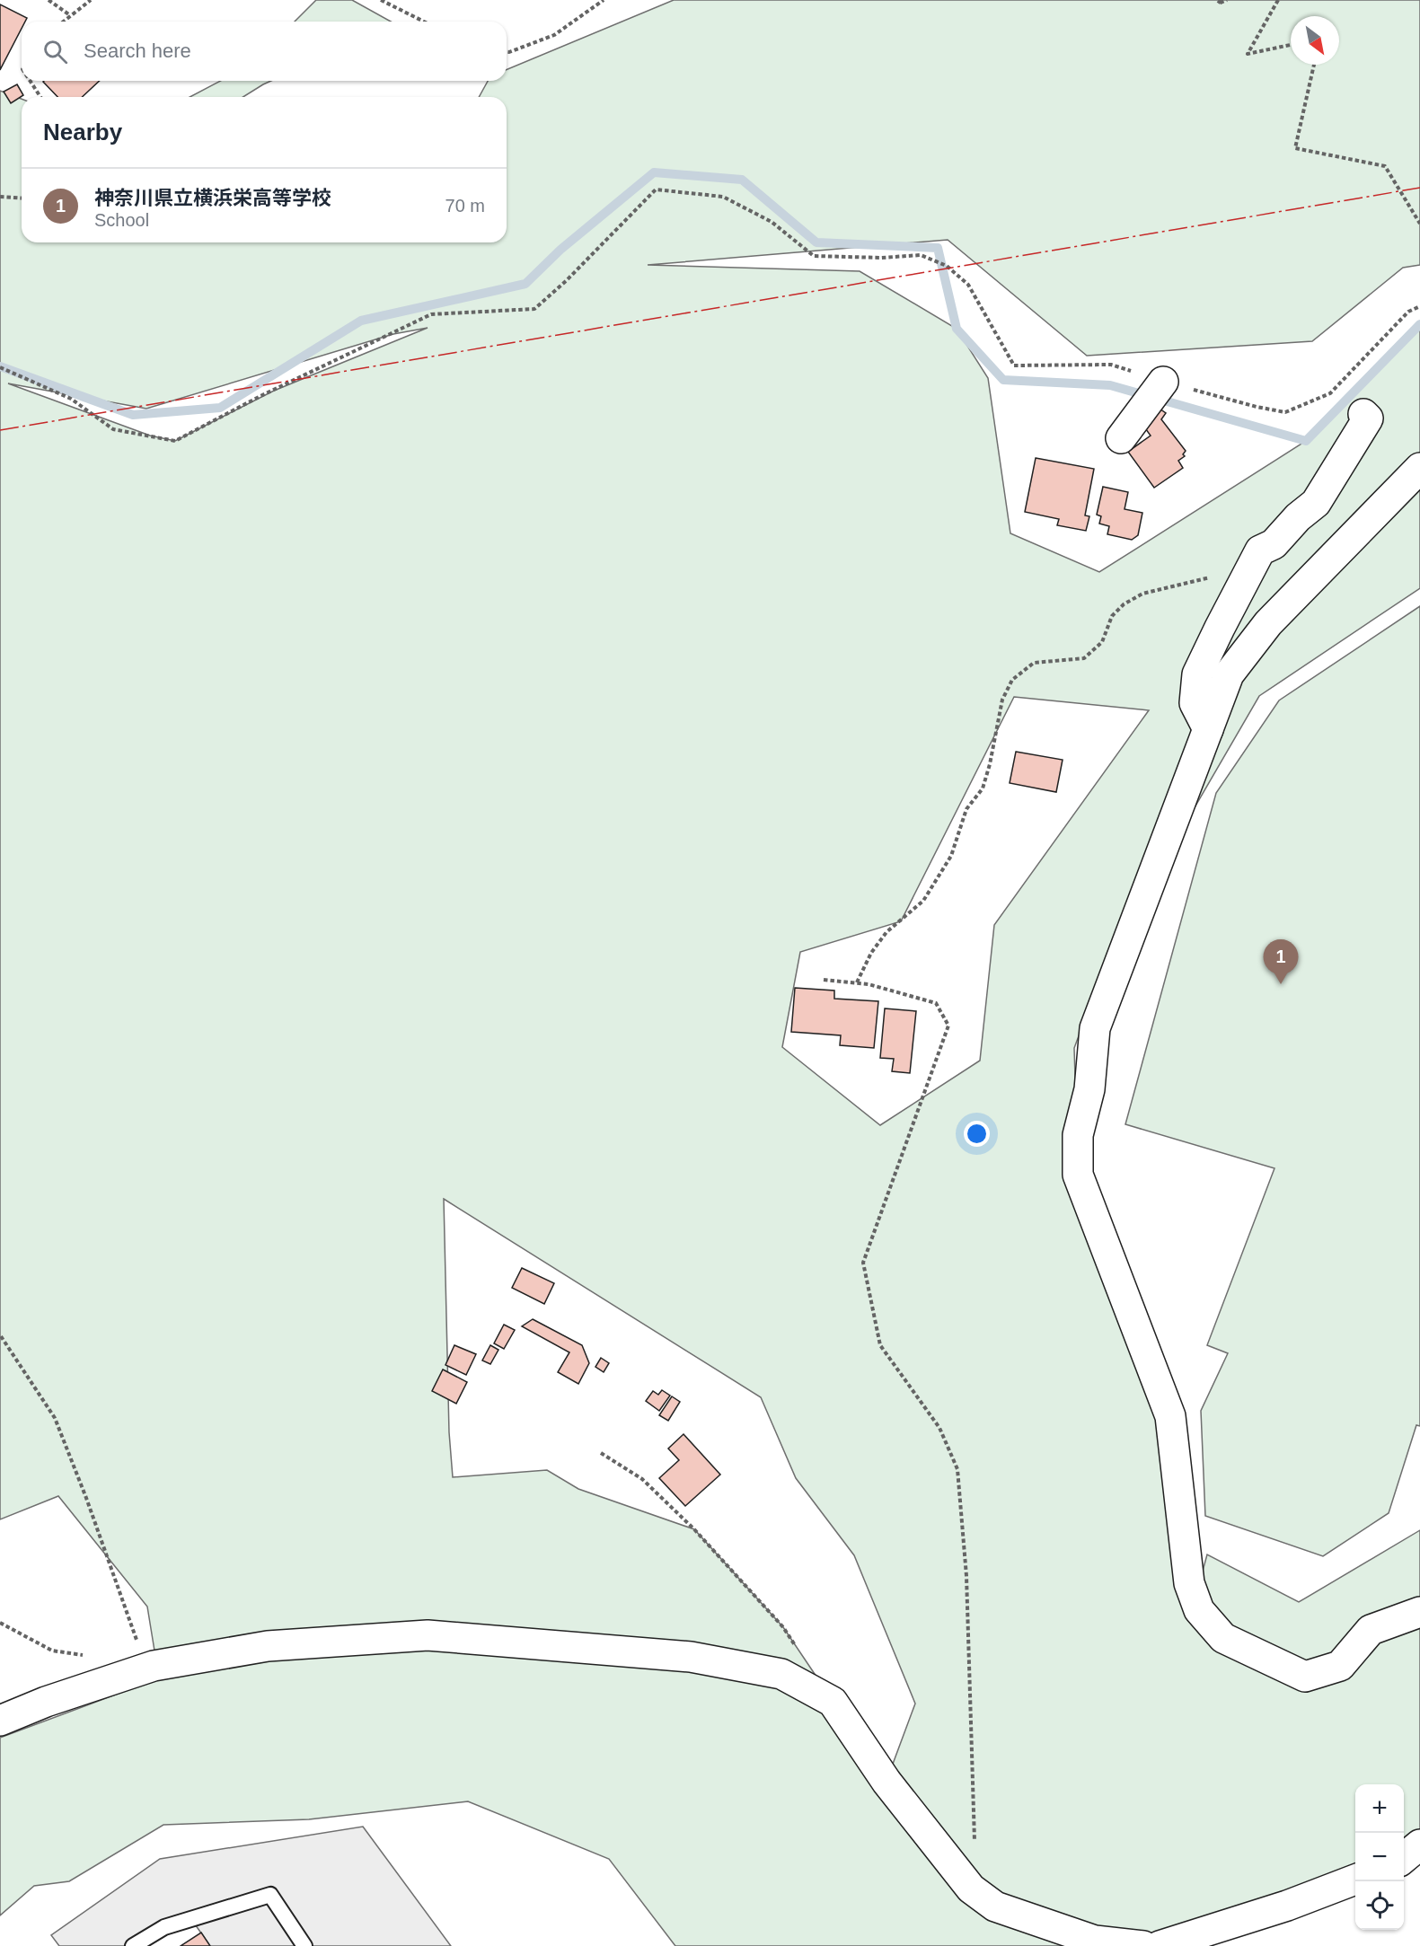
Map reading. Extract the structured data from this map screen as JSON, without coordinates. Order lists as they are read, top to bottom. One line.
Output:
{"north":"bottom right","page":{"search":"Search here","heading":"Nearby","list":[{"mark":"1","name":"神奈川県立横浜栄高等学校","note":"School","value":"70 m"}],"pins":"1","map_buttons":["+","−"]}}
